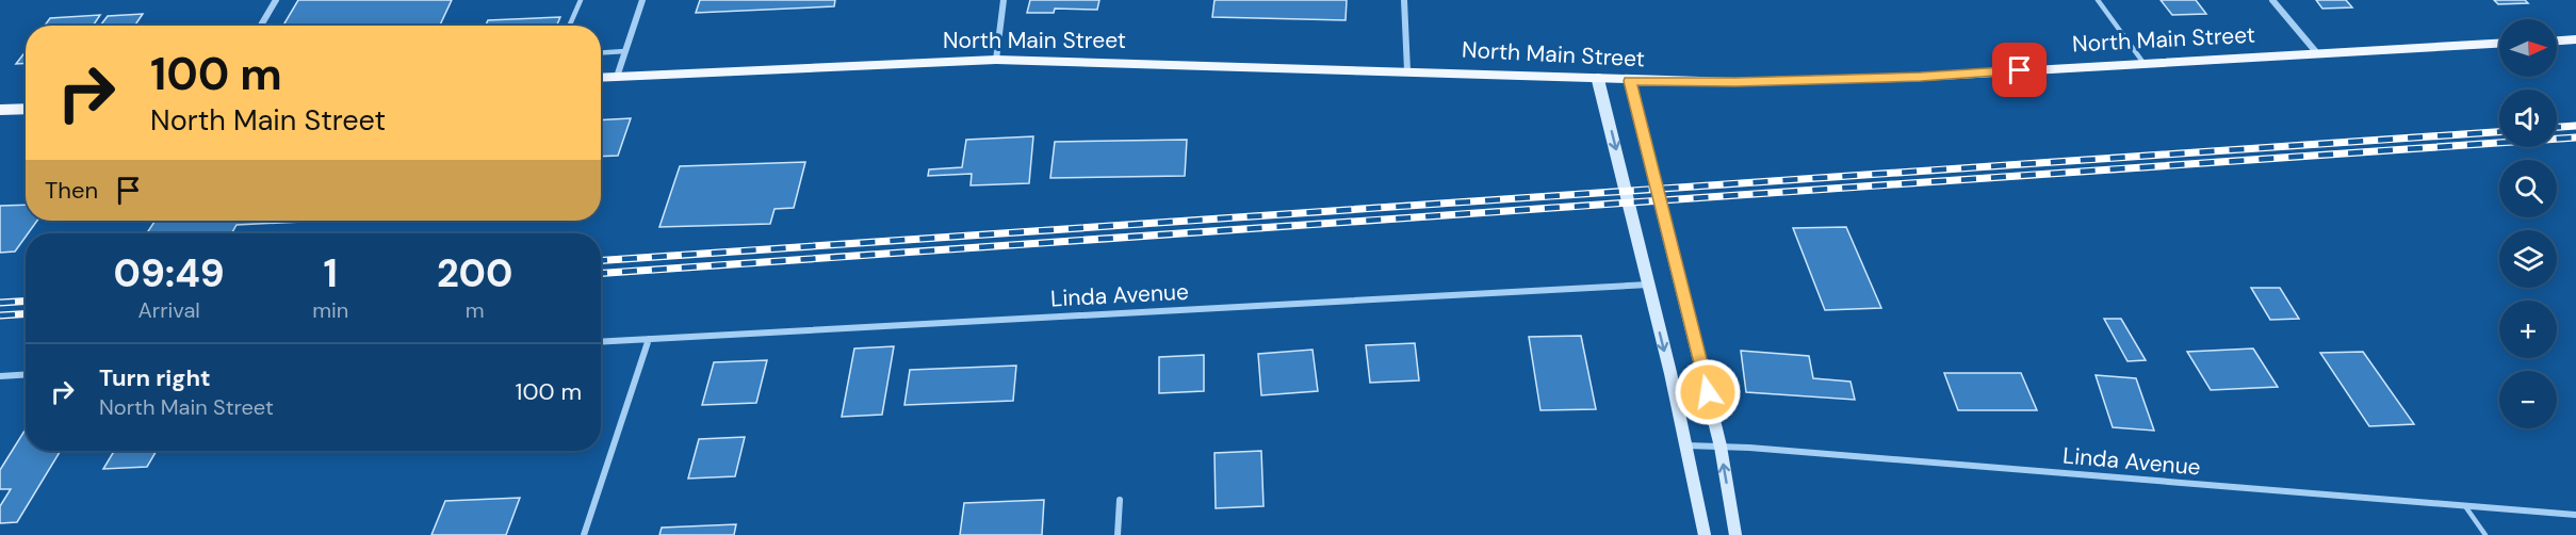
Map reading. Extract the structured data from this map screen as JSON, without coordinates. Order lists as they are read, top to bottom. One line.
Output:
{"streets":{"main road":["North Main Street"],"street":["Linda Avenue"]},"north":"right","page":{"map_buttons":["+","−"],"turn":["100 m","North Main Street"],"then":"Then","eta":["09:49","Arrival","1","min","200","m"],"list":[{"name":"Turn right","note":"North Main Street","value":"100 m"}]}}
